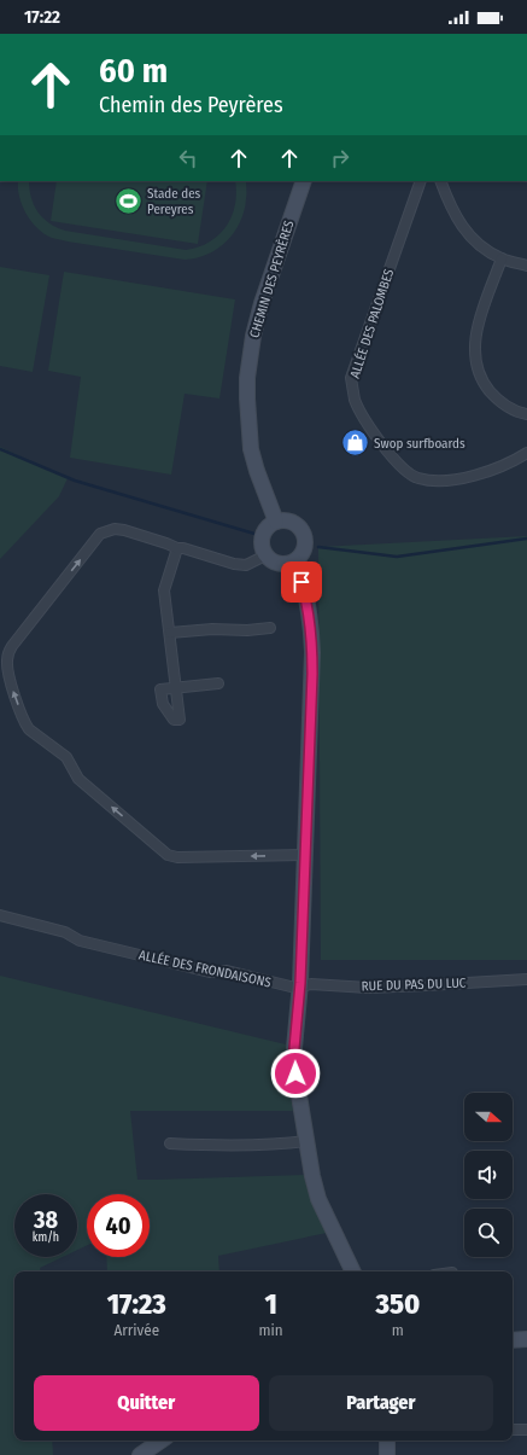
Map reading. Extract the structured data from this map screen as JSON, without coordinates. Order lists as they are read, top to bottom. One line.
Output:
{"streets":{"street":["CHEMIN DES PEYRÈRES","ALLÉE DES PALOMBES","ALLÉE DES FRONDAISONS","RUE DU PAS DU LUC"]},"crossings":[["ALLÉE DES FRONDAISONS","RUE DU PAS DU LUC"]],"places":{"sports":["Stade des Pereyres"],"shop":["Swop surfboards"]},"north":"right","page":{"status":"17:22","turn":["60 m","Chemin des Peyrères"],"speed":"38 km/h","limit":"40","eta":["17:23","Arrivée","1","min","350","m"],"buttons":["Quitter","Partager"]}}
